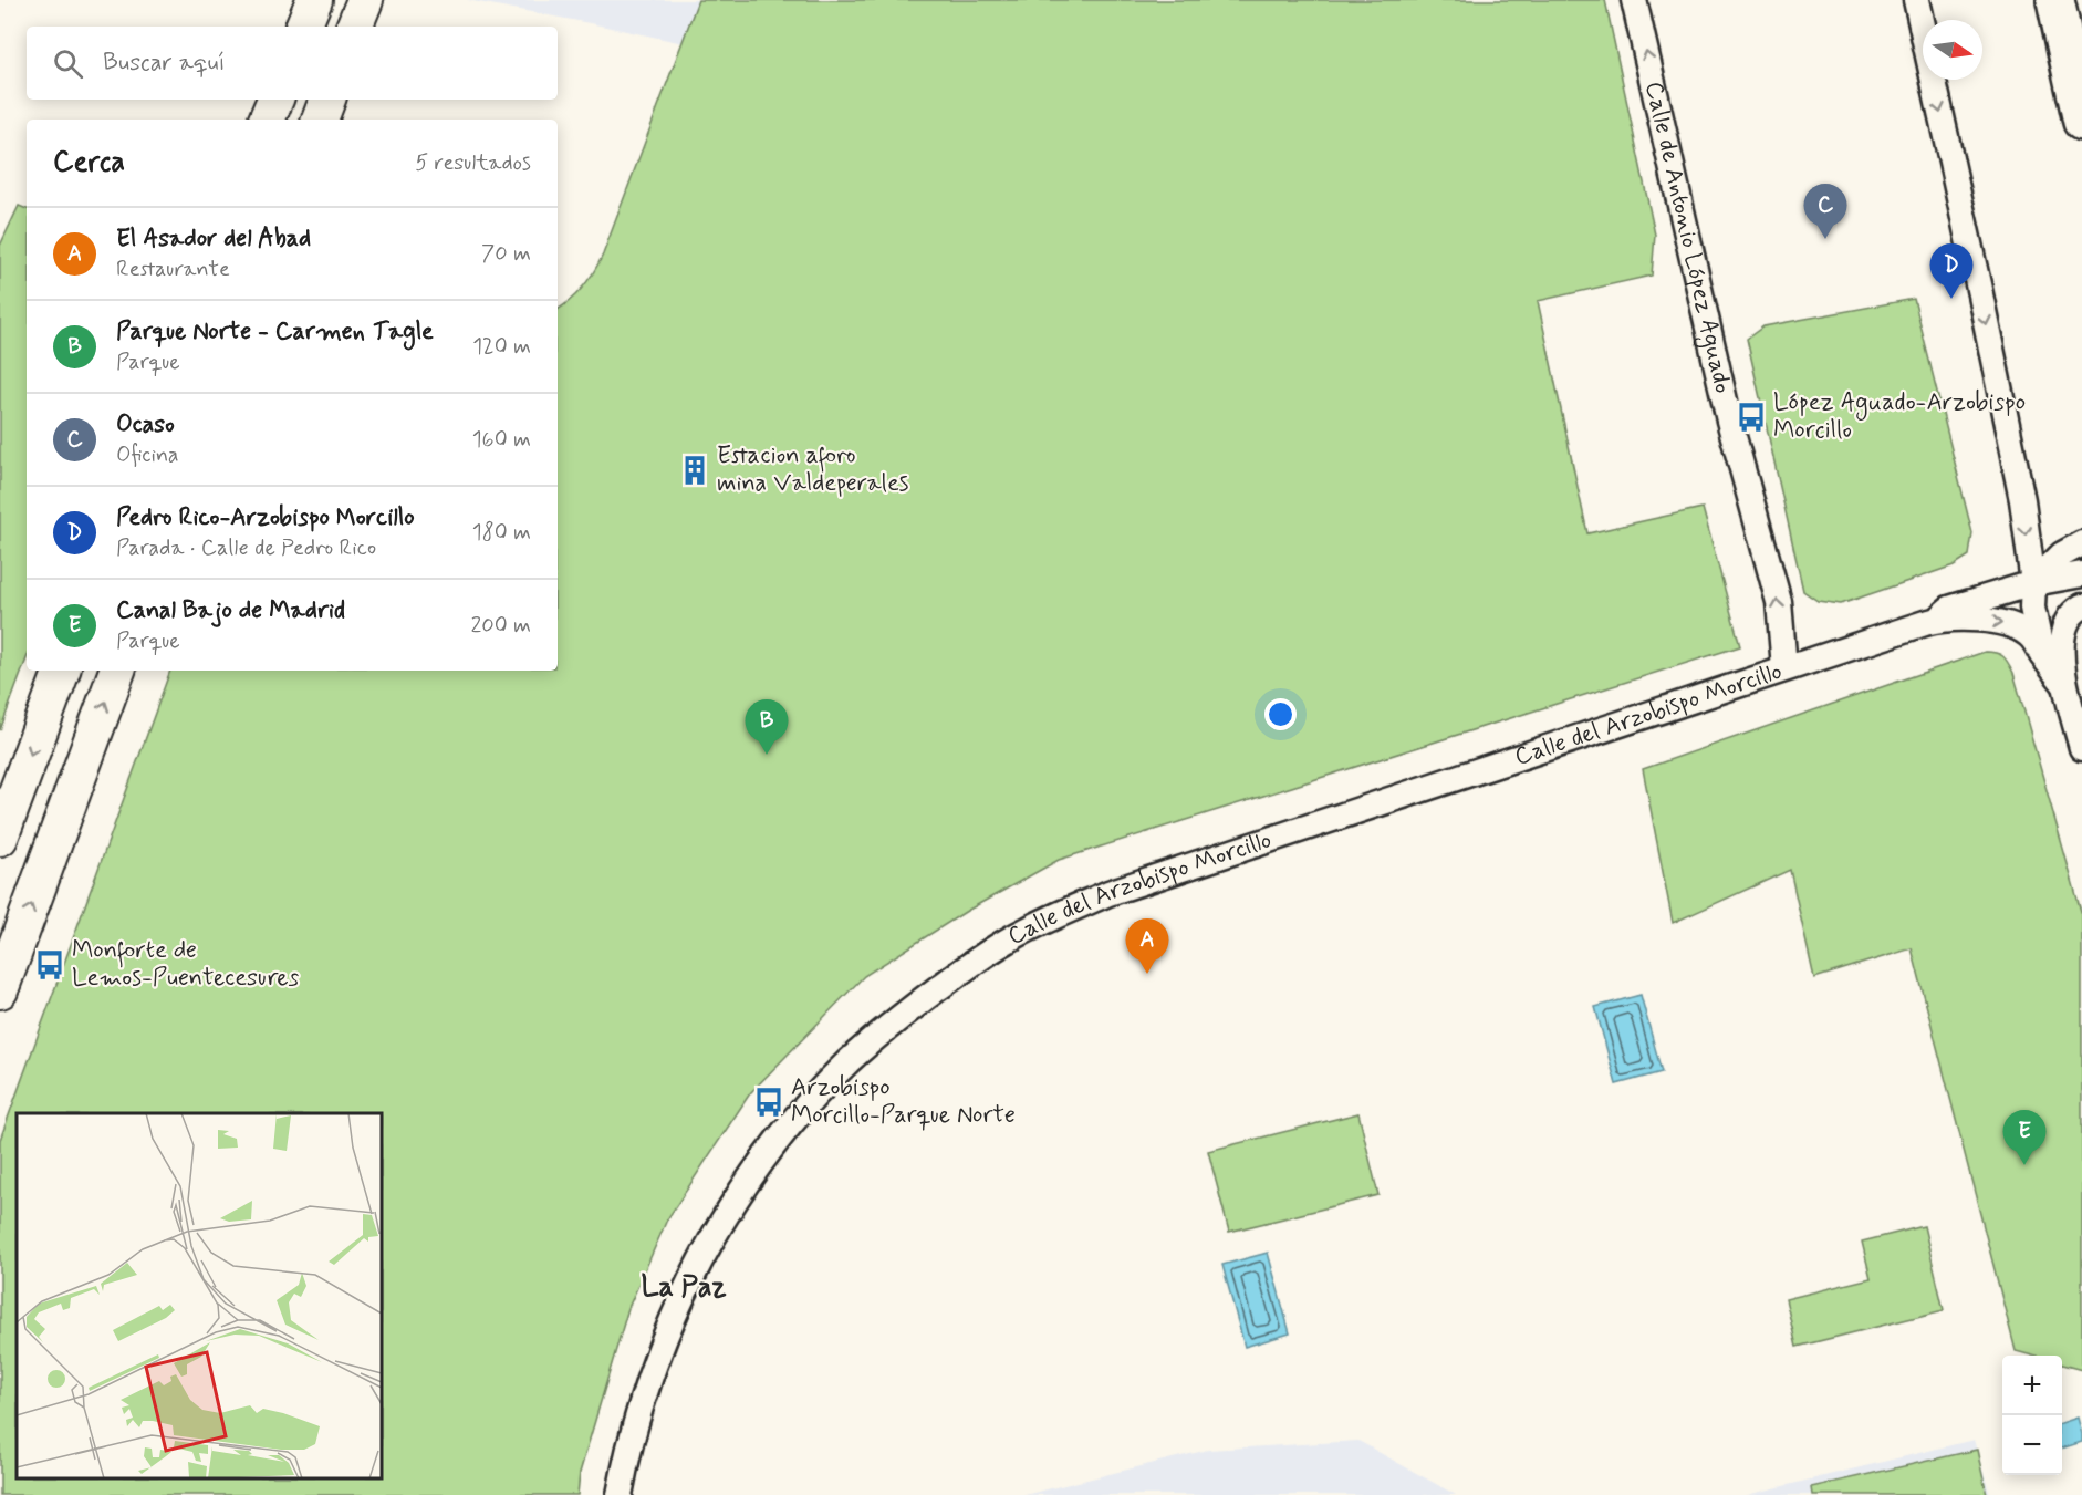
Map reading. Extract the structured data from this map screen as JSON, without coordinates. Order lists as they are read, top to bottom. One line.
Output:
{"streets":{"street":["Calle de Antonio López Aguado","Calle del Arzobispo Morcillo"]},"crossings":[["Calle de Antonio López Aguado","Calle del Arzobispo Morcillo"]],"one_way":["Calle de Antonio López Aguado"],"districts":["La Paz"],"places":{"bus stop":["López Aguado-Arzobispo Morcillo","Monforte de Lemos-Puentecesures","Arzobispo Morcillo-Parque Norte"],"building":["Estacion aforo mina Valdeperales"]},"north":"right","page":{"search":"Buscar aquí","heading":["Cerca","5 resultados"],"pins":["C","D","B","A","E"],"list":[{"mark":"A","name":"El Asador del Abad","note":"Restaurante","value":"70 m"},{"mark":"B","name":"Parque Norte - Carmen Tagle","note":"Parque","value":"120 m"},{"mark":"C","name":"Ocaso","note":"Oficina","value":"160 m"},{"mark":"D","name":"Pedro Rico-Arzobispo Morcillo","note":"Parada · Calle de Pedro Rico","value":"180 m"},{"mark":"E","name":"Canal Bajo de Madrid","note":"Parque","value":"200 m"}],"map_buttons":["+","−"]}}
